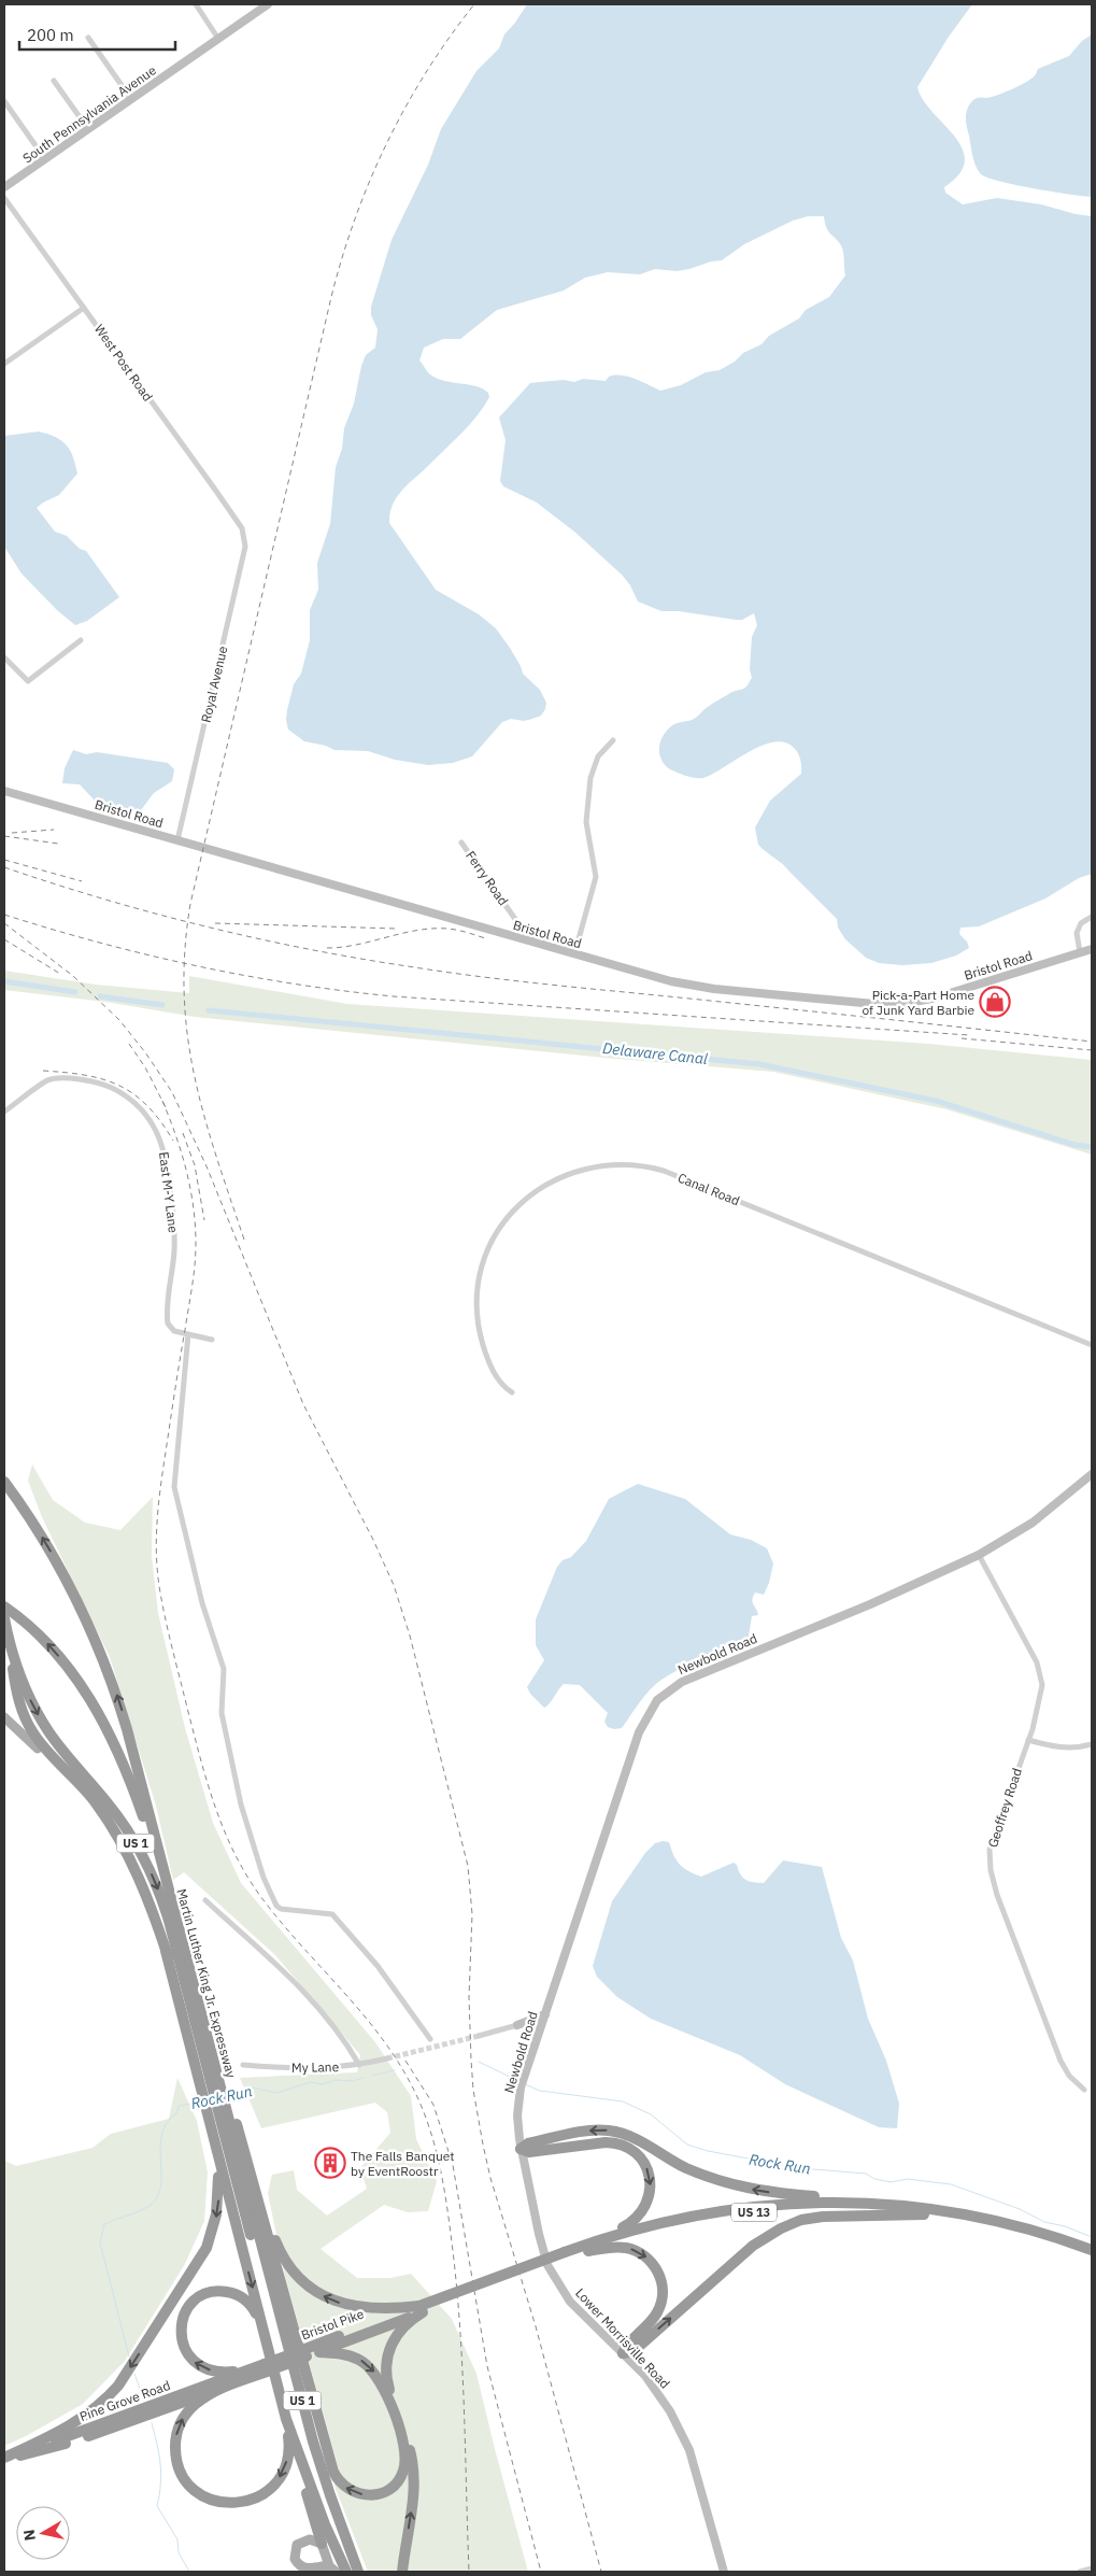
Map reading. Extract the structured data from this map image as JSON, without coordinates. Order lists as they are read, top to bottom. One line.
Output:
{"streets":{"highway":["US 1","Martin Luther King Jr. Expressway","US 13","Bristol Pike","Pine Grove Road"],"main road":["South Pennsylvania Avenue","Bristol Road","Newbold Road","Lower Morrisville Road"],"street":["West Post Road","Royal Avenue","Ferry Road","Canal Road","East M-Y Lane","Geoffrey Road","My Lane"]},"crossings":[["West Post Road","Royal Avenue"],["Royal Avenue","Bristol Road"],["Bristol Road","Ferry Road"],["Newbold Road","Geoffrey Road"],["Newbold Road","Lower Morrisville Road"],["US 13","Bristol Pike"],["US 13","Pine Grove Road"],["Bristol Pike","Pine Grove Road"]],"water":["Delaware Canal","Rock Run"],"places":{"shop":["Pick-a-Part Home of Junk Yard Barbie"],"building":["The Falls Banquet by EventRoostr"]},"scale_bar":"200 m","north":"left"}
